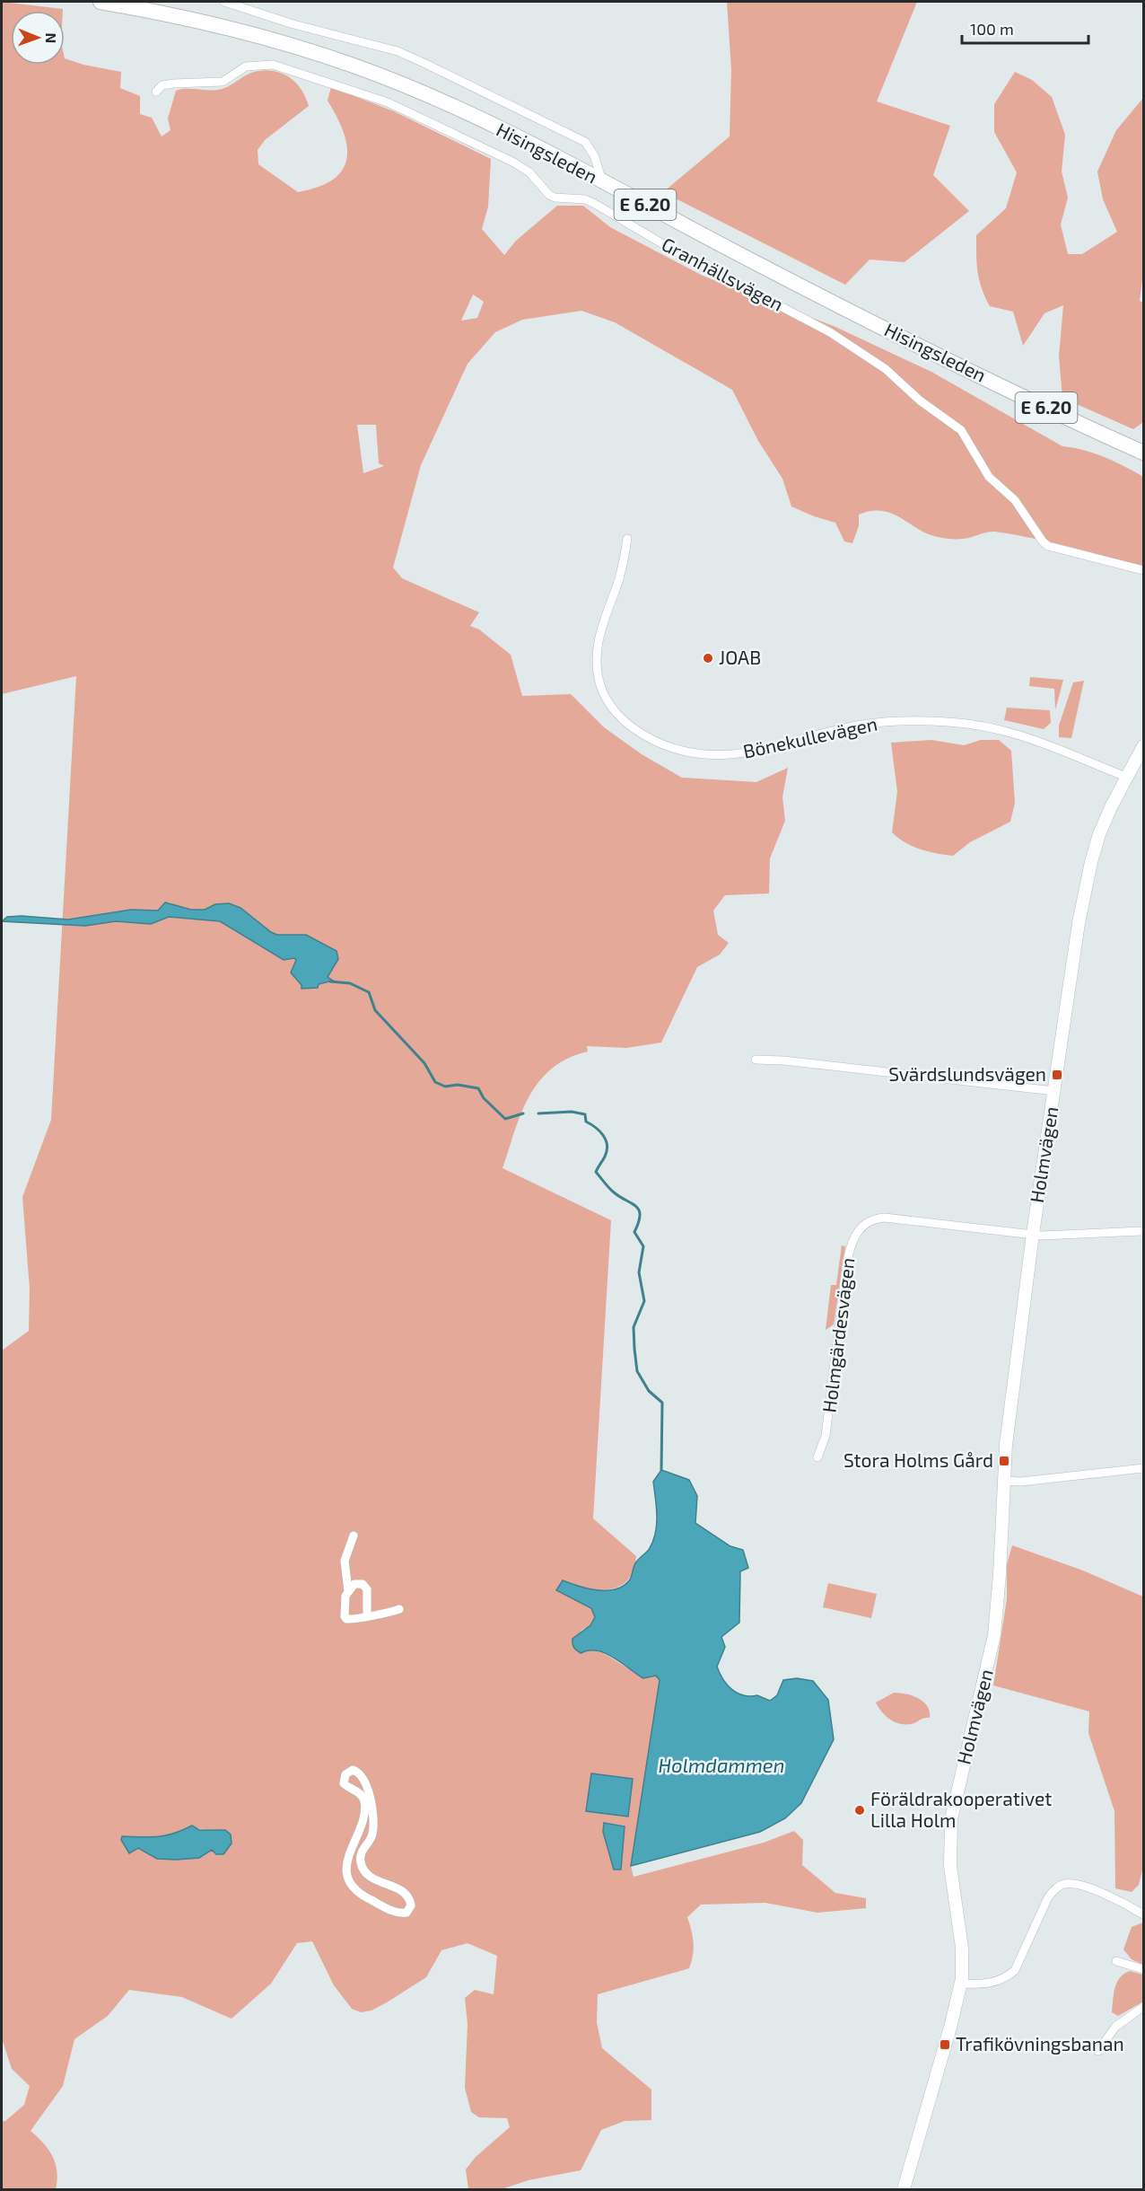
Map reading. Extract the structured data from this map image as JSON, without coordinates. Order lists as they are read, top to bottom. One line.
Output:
{"streets":{"highway":["Hisingsleden","E 6.20"],"street":["Granhällsvägen","Bönekullevägen","Holmvägen","Holmgärdesvägen"]},"crossings":[["Bönekullevägen","Holmvägen"],["Holmvägen","Holmgärdesvägen"]],"water":["Holmdammen"],"places":{"other":["JOAB","Föräldrakooperativet Lilla Holm"],"transit":["Svärdslundsvägen","Stora Holms Gård","Trafikövningsbanan"]},"scale_bar":"100 m","north":"right"}
